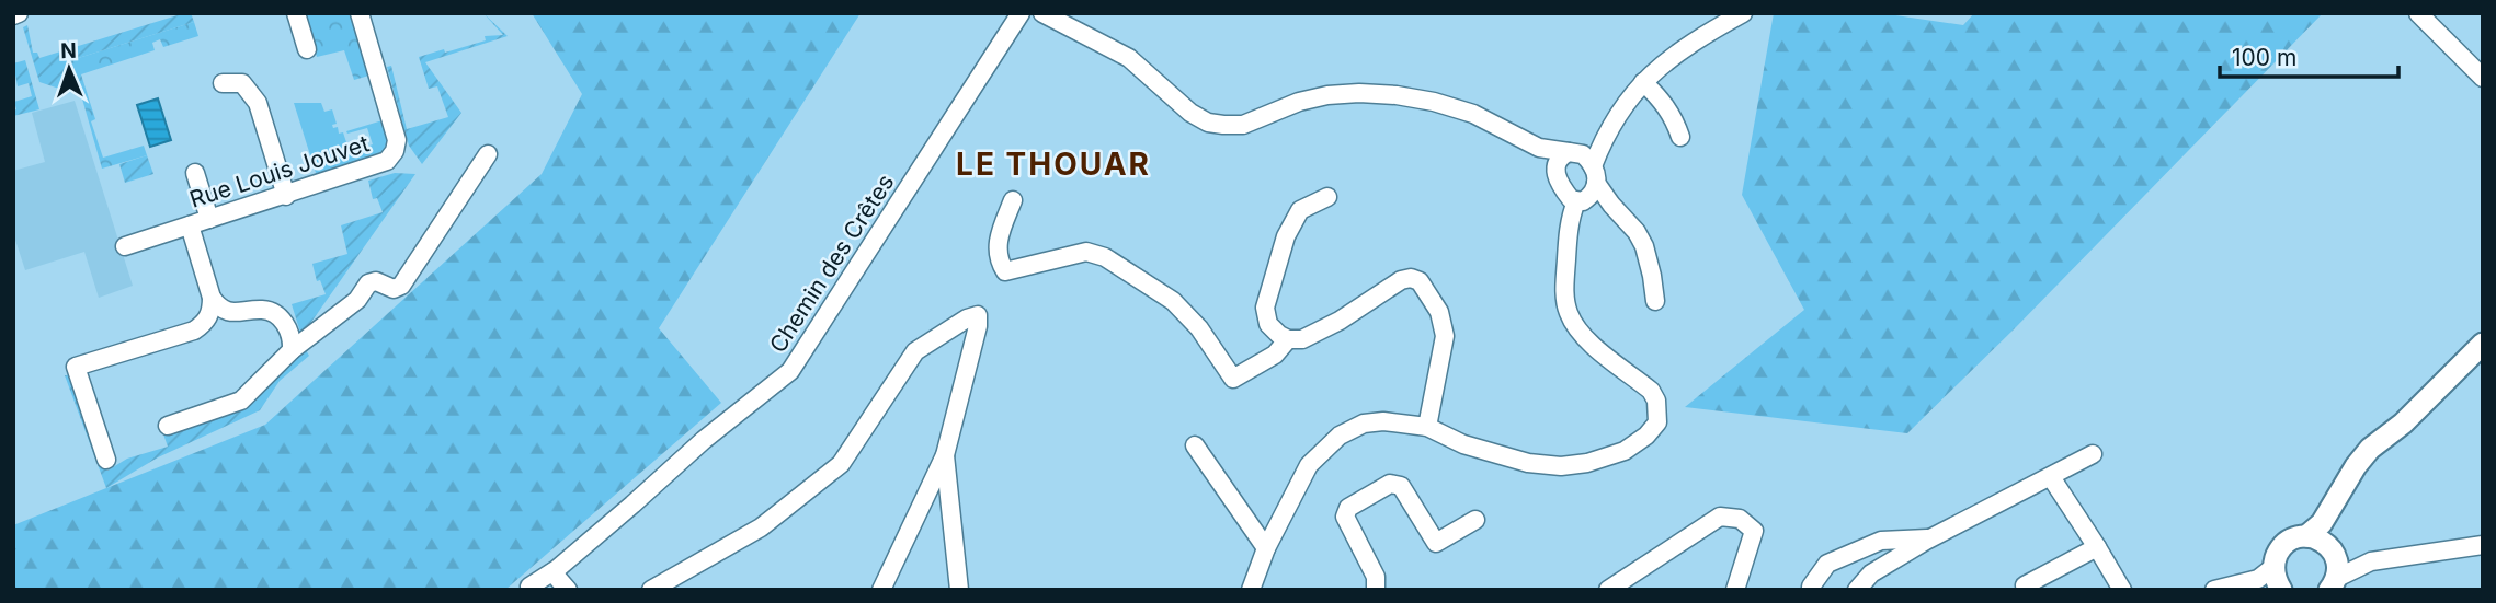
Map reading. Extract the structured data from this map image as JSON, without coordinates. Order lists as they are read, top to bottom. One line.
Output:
{"streets":{"street":["Rue Louis Jouvet","Chemin des Crêtes"]},"districts":["LE THOUAR"],"scale_bar":"100 m","north":"top"}
